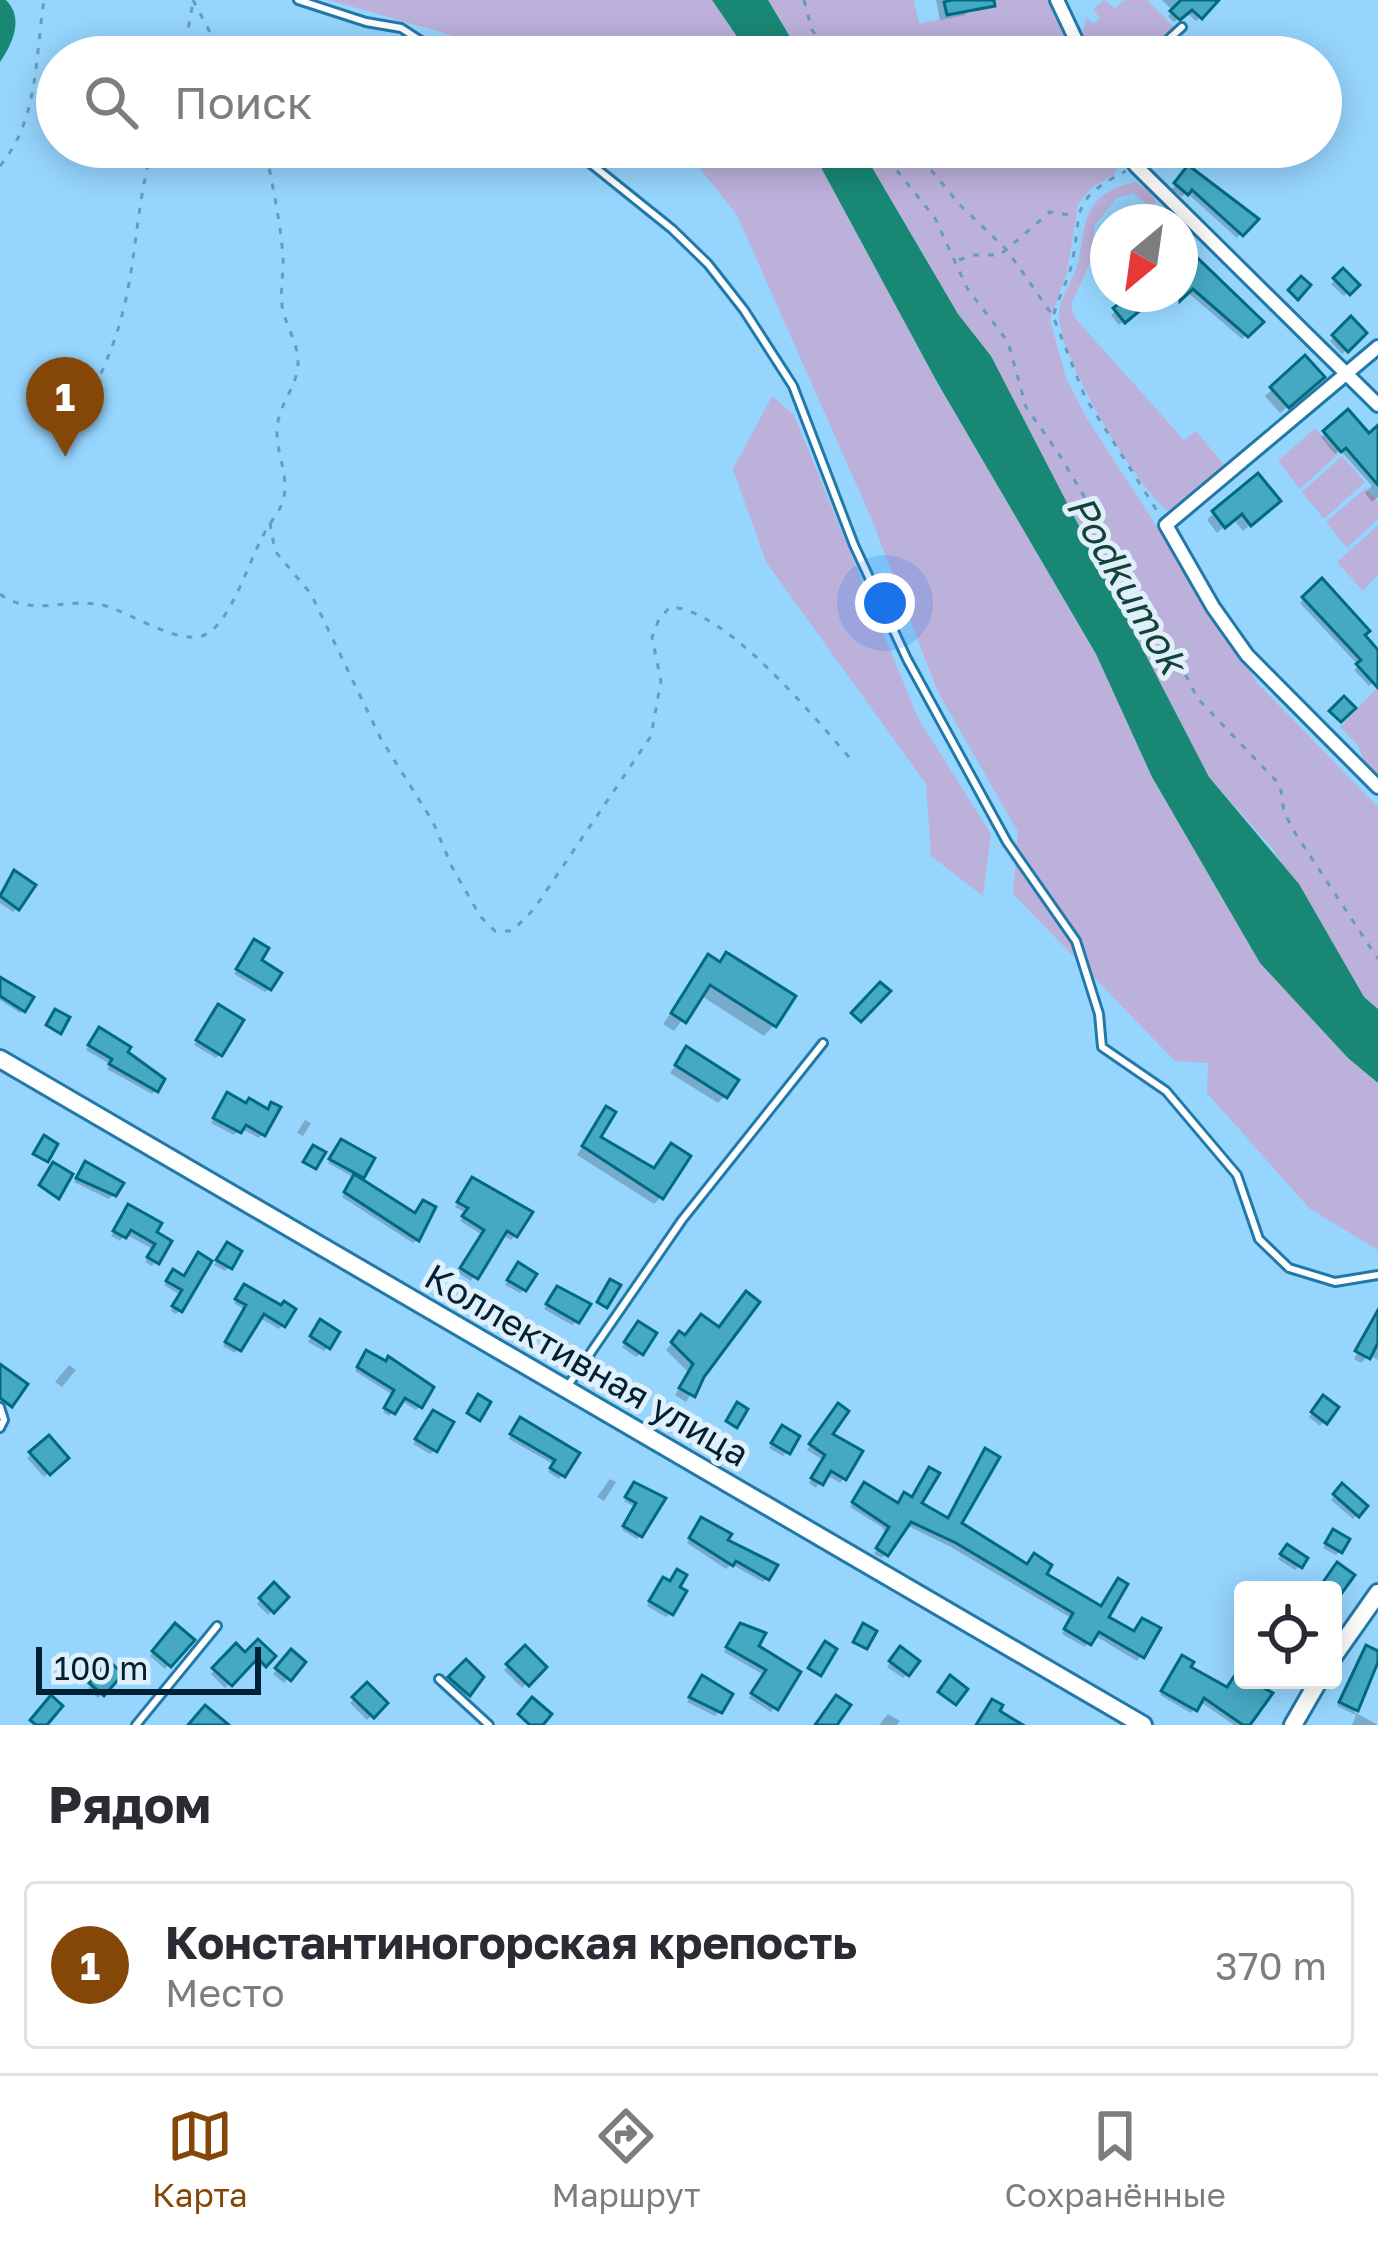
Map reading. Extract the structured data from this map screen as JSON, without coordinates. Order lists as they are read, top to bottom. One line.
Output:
{"streets":{"street":["Коллективная улица"]},"water":["Podkumok"],"scale_bar":"100 m","north":"bottom left","page":{"search":"Поиск","pins":"1","scale":"100 m","heading":"Рядом","list":[{"mark":"1","name":"Константиногорская крепость","note":"Место","value":"370 m"}],"nav":["Карта","Маршрут","Сохранённые"]}}
